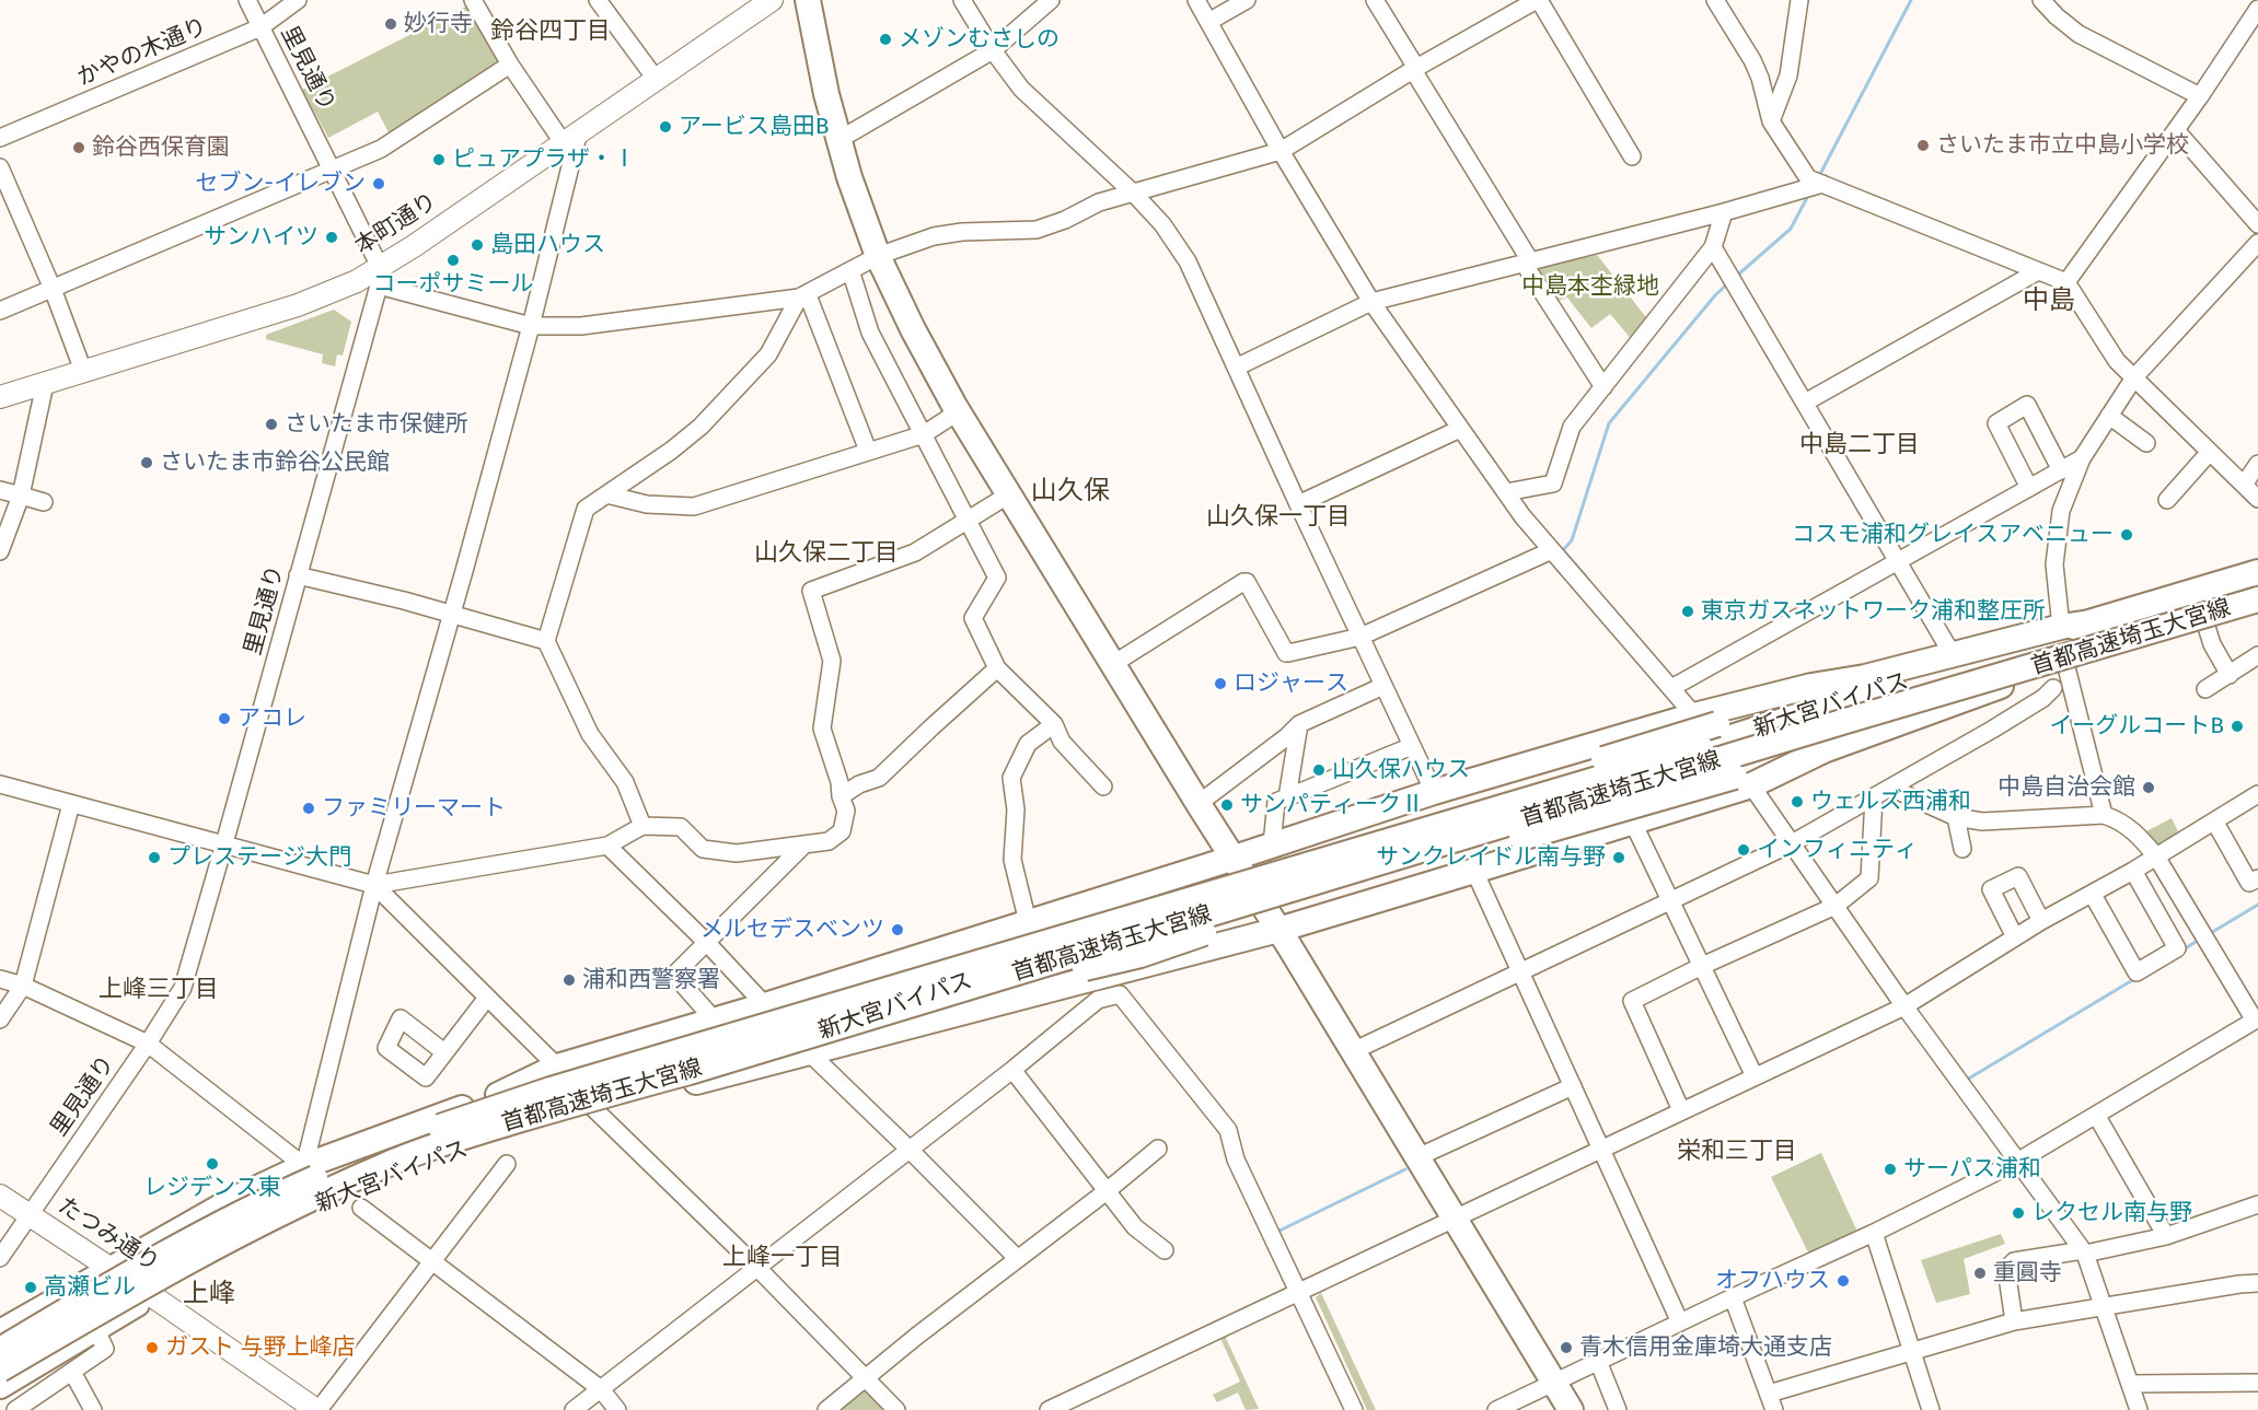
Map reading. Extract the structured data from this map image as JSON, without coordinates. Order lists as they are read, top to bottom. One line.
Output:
{"streets":{"highway":["首都高速埼玉大宮線","新大宮バイパス"],"main road":["本町通り","たつみ通り"],"street":["かやの木通り","里見通り"]},"crossings":[["かやの木通り","里見通り"],["里見通り","本町通り"],["里見通り","たつみ通り"],["新大宮バイパス","たつみ通り"]],"districts":["鈴谷四丁目","中島","中島二丁目","山久保","山久保一丁目","山久保二丁目","上峰三丁目","栄和三丁目","上峰一丁目","上峰"],"parks":["中島本杢緑地"],"places":["妙行寺","メゾンむさしの","アービス島田B","さいたま市立中島小学校","鈴谷西保育園","ピュアプラザ・Ⅰ","セブン-イレブン","サンハイツ","島田ハウス","コーポサミール","さいたま市保健所","さいたま市鈴谷公民館","コスモ浦和グレイスアベニュー","東京ガスネットワーク浦和整圧所","ロジャース","アコレ","イーグルコートB","山久保ハウス","中島自治会館","ウェルズ西浦和","サンパティークⅡ","ファミリーマート","インフィニティ","プレステージ大門","サンクレイドル南与野","メルセデスベンツ","浦和西警察署","レジデンス東","サーパス浦和","レクセル南与野","重圓寺","オフハウス","高瀬ビル","ガスト 与野上峰店","青木信用金庫埼大通支店"]}
